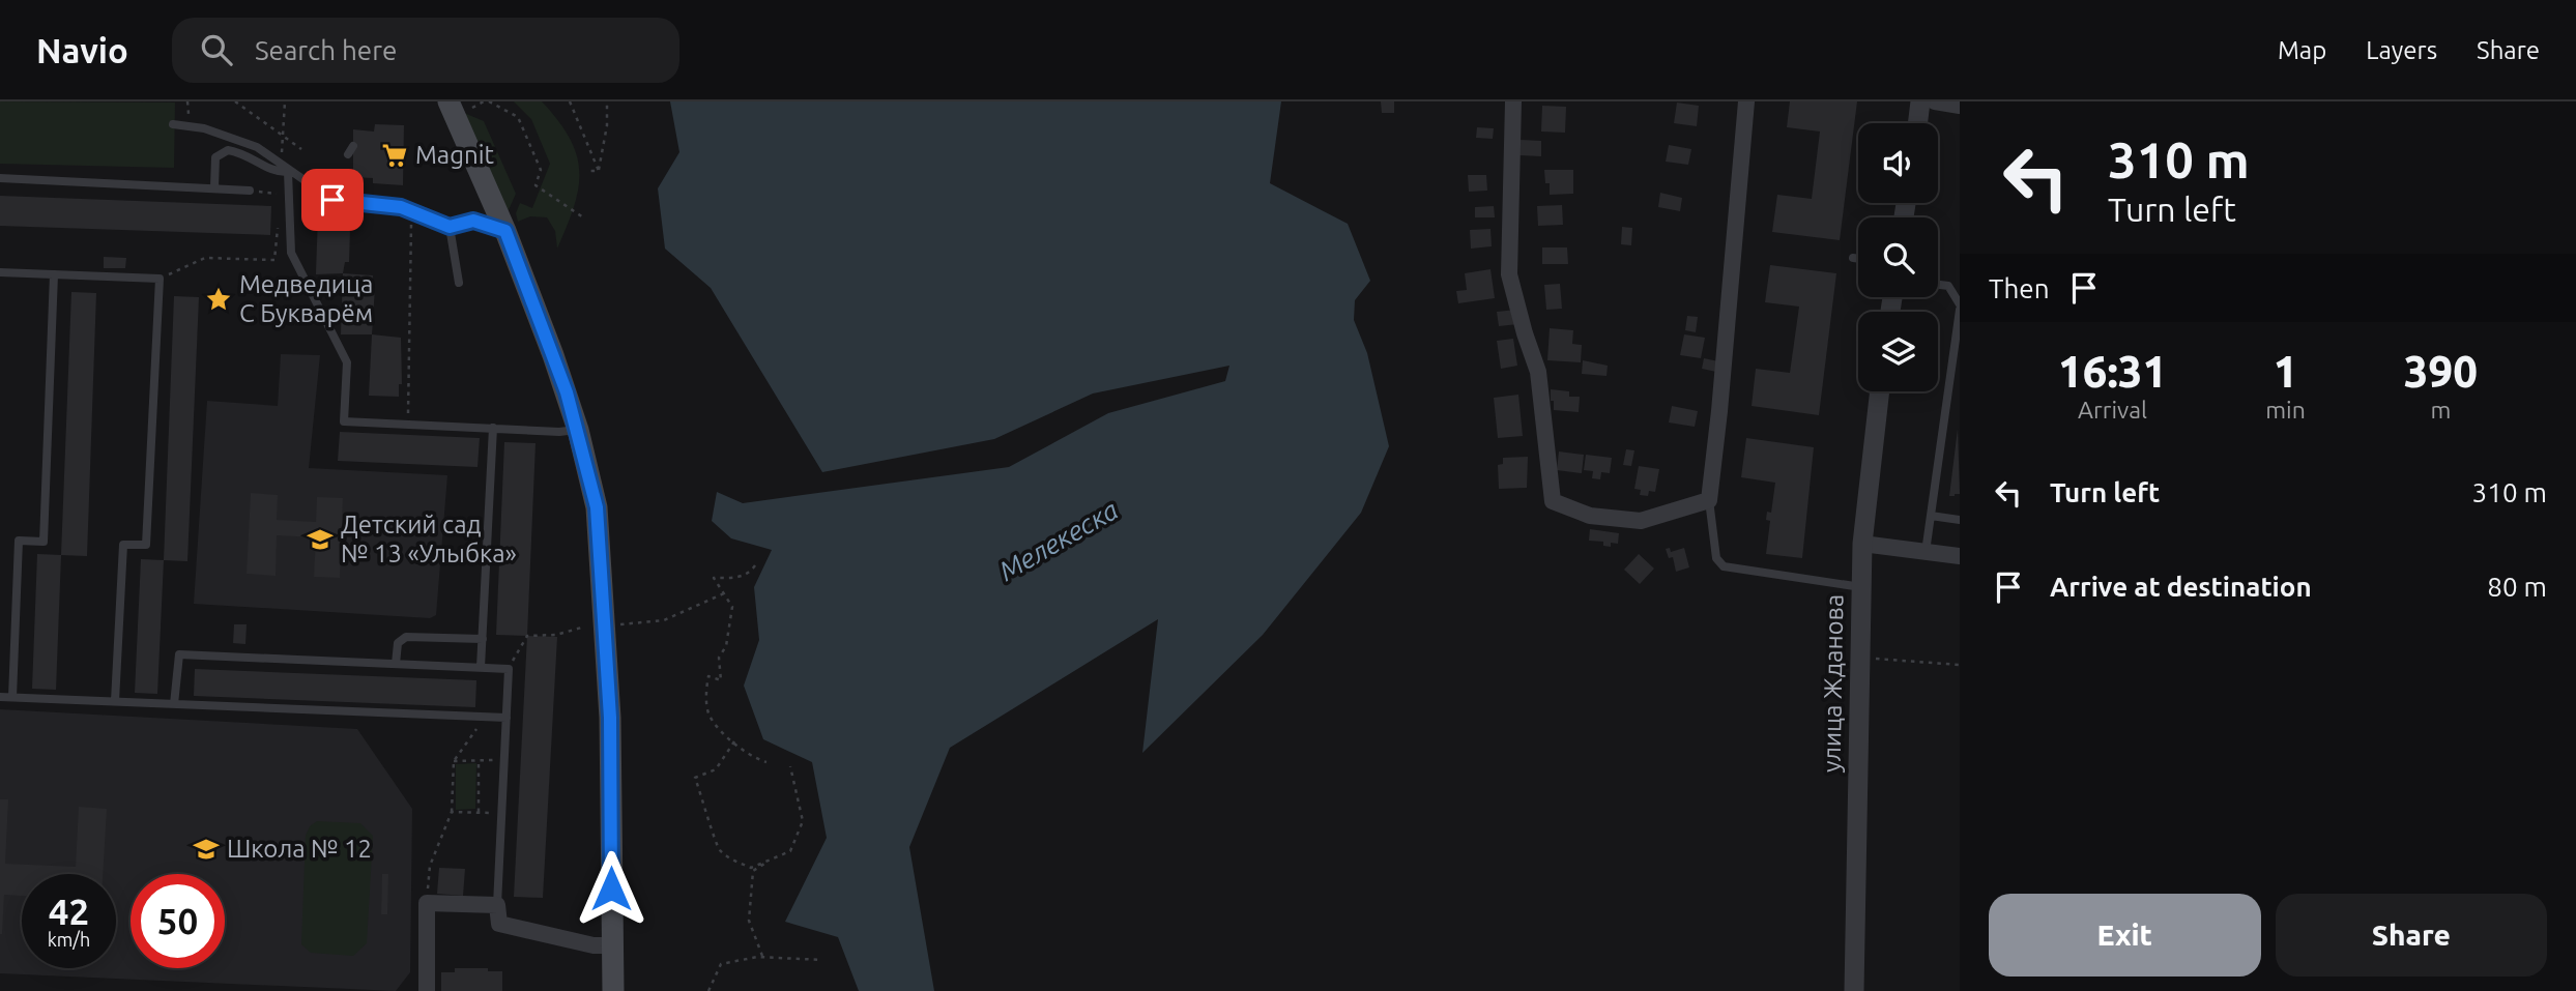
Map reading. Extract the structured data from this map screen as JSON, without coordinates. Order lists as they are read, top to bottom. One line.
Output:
{"streets":{"street":["улица Жданова"]},"water":["Мелекеска"],"places":{"supermarket":["Magnit"],"place":["Медведица С Букварём"],"school or university":["Детский сад № 13 «Улыбка»","Школа № 12"]},"page":{"header":"Navio","search":"Search here","nav":["Map","Layers","Share"],"turn":["310 m","Turn left"],"then":"Then","eta":["16:31","Arrival","1","min","390","m"],"list":[{"name":"Turn left","value":"310 m"},{"name":"Arrive at destination","value":"80 m"}],"speed":"42 km/h","limit":"50","buttons":["Exit","Share"]}}
